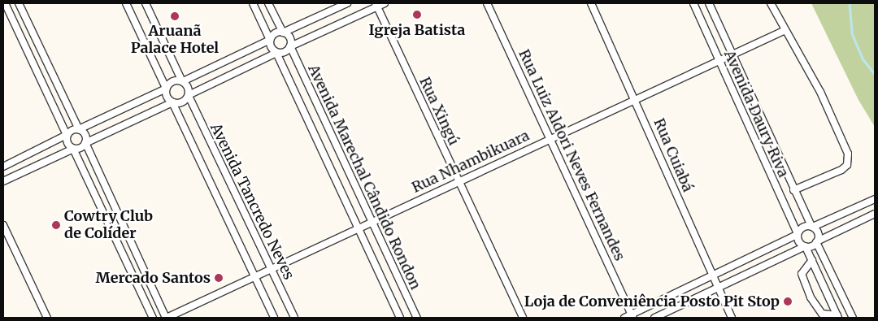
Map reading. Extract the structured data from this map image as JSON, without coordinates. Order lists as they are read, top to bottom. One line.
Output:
{"streets":{"street":["Rua Xingú","Avenida Daury Riva","Rua Luiz Aldori Neves Fernandes","Rua Cuiabá","Rua Nhambikuara","Avenida Marechal Cândido Rondon","Avenida Tancredo Neves"]},"crossings":[["Rua Xingú","Rua Nhambikuara"],["Avenida Daury Riva","Rua Nhambikuara"],["Rua Luiz Aldori Neves Fernandes","Rua Nhambikuara"],["Rua Cuiabá","Rua Nhambikuara"],["Rua Nhambikuara","Avenida Marechal Cândido Rondon"],["Rua Nhambikuara","Avenida Tancredo Neves"]],"places":["Igreja Batista","Aruanã Palace Hotel","Cowtry Club de Colíder","Mercado Santos","Loja de Conveniência Posto Pit Stop"]}
